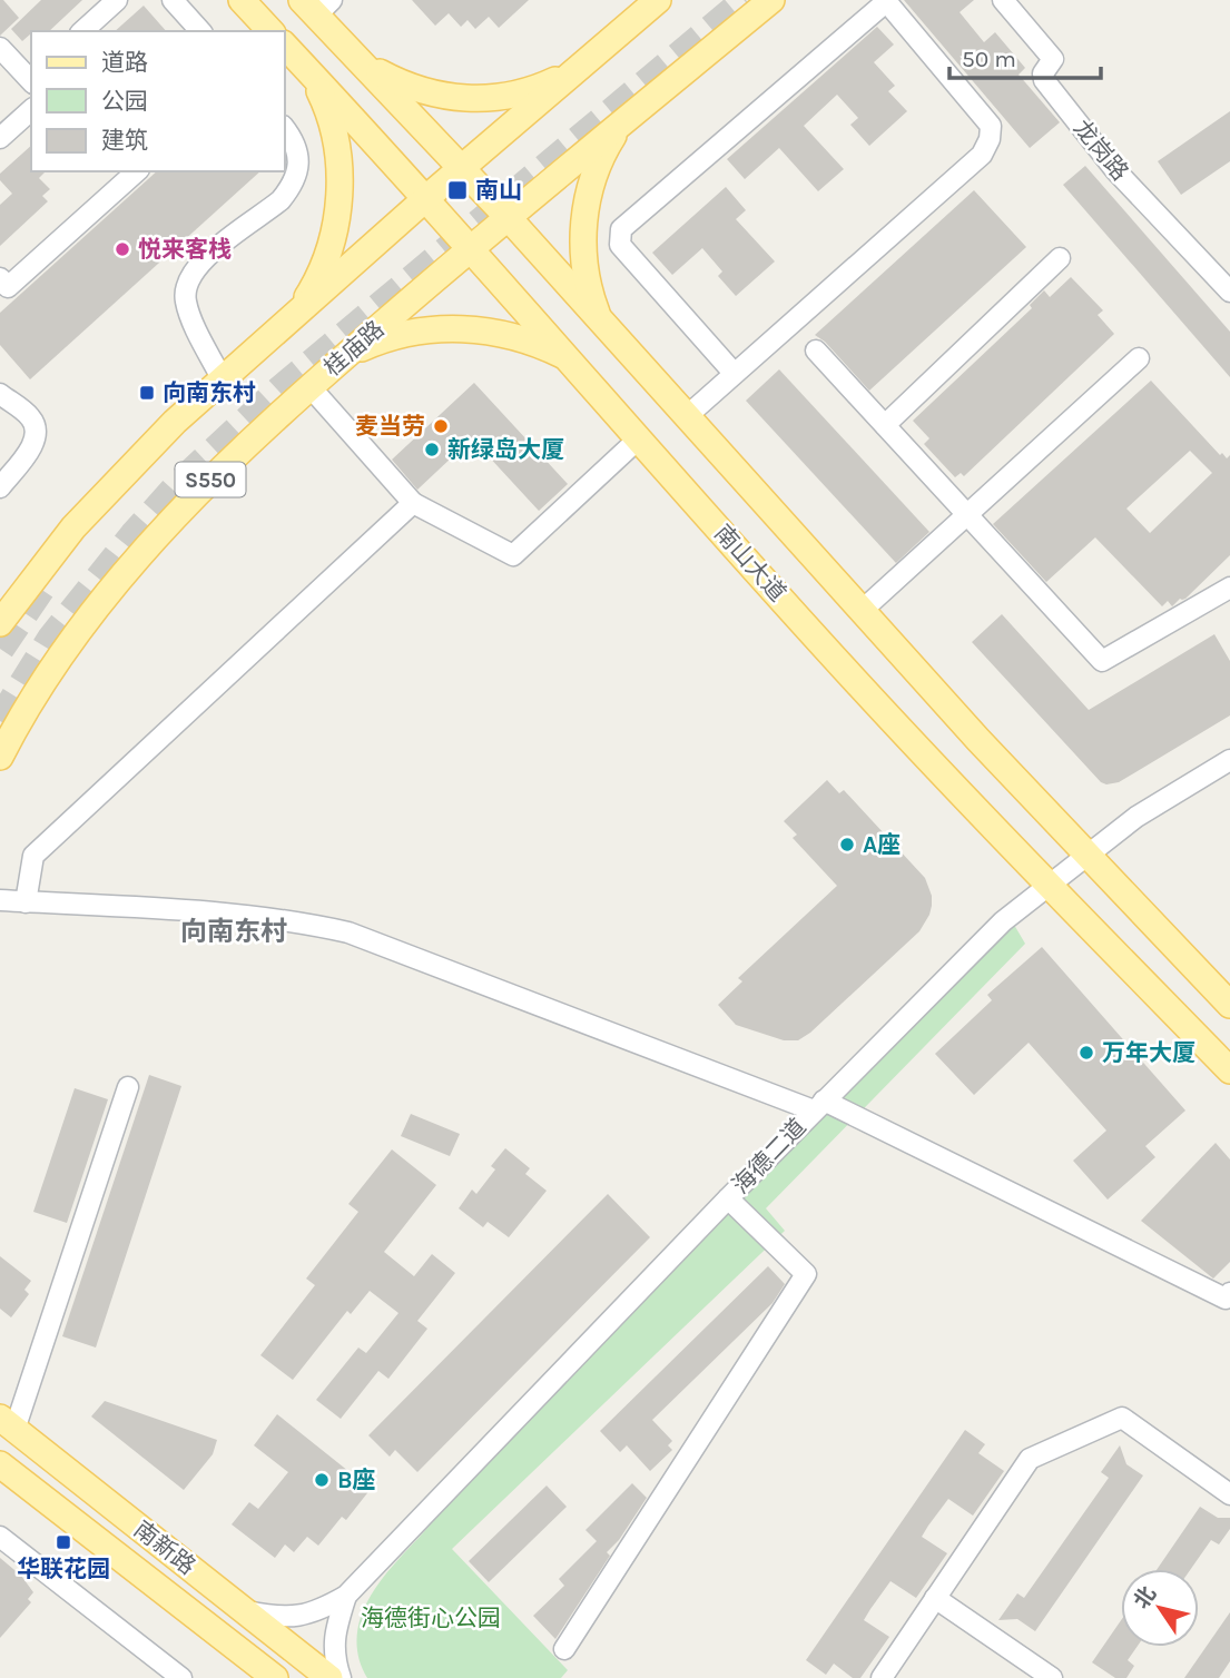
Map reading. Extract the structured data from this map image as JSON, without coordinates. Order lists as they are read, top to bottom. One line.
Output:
{"streets":{"main road":["桂庙路","S550","南山大道","南新路"],"street":["龙岗路","海德二道"]},"crossings":[["桂庙路","南山大道"],["S550","南山大道"],["南山大道","海德二道"],["海德二道","南新路"]],"districts":["向南东村"],"parks":["海德街心公园"],"places":{"transit":["南山","向南东村","华联花园"],"other":["悦来客栈","麦当劳","新绿岛大厦","A座","万年大厦","B座"]},"legend":["道路","公园","建筑"],"scale_bar":"50 m","north":"top left"}
